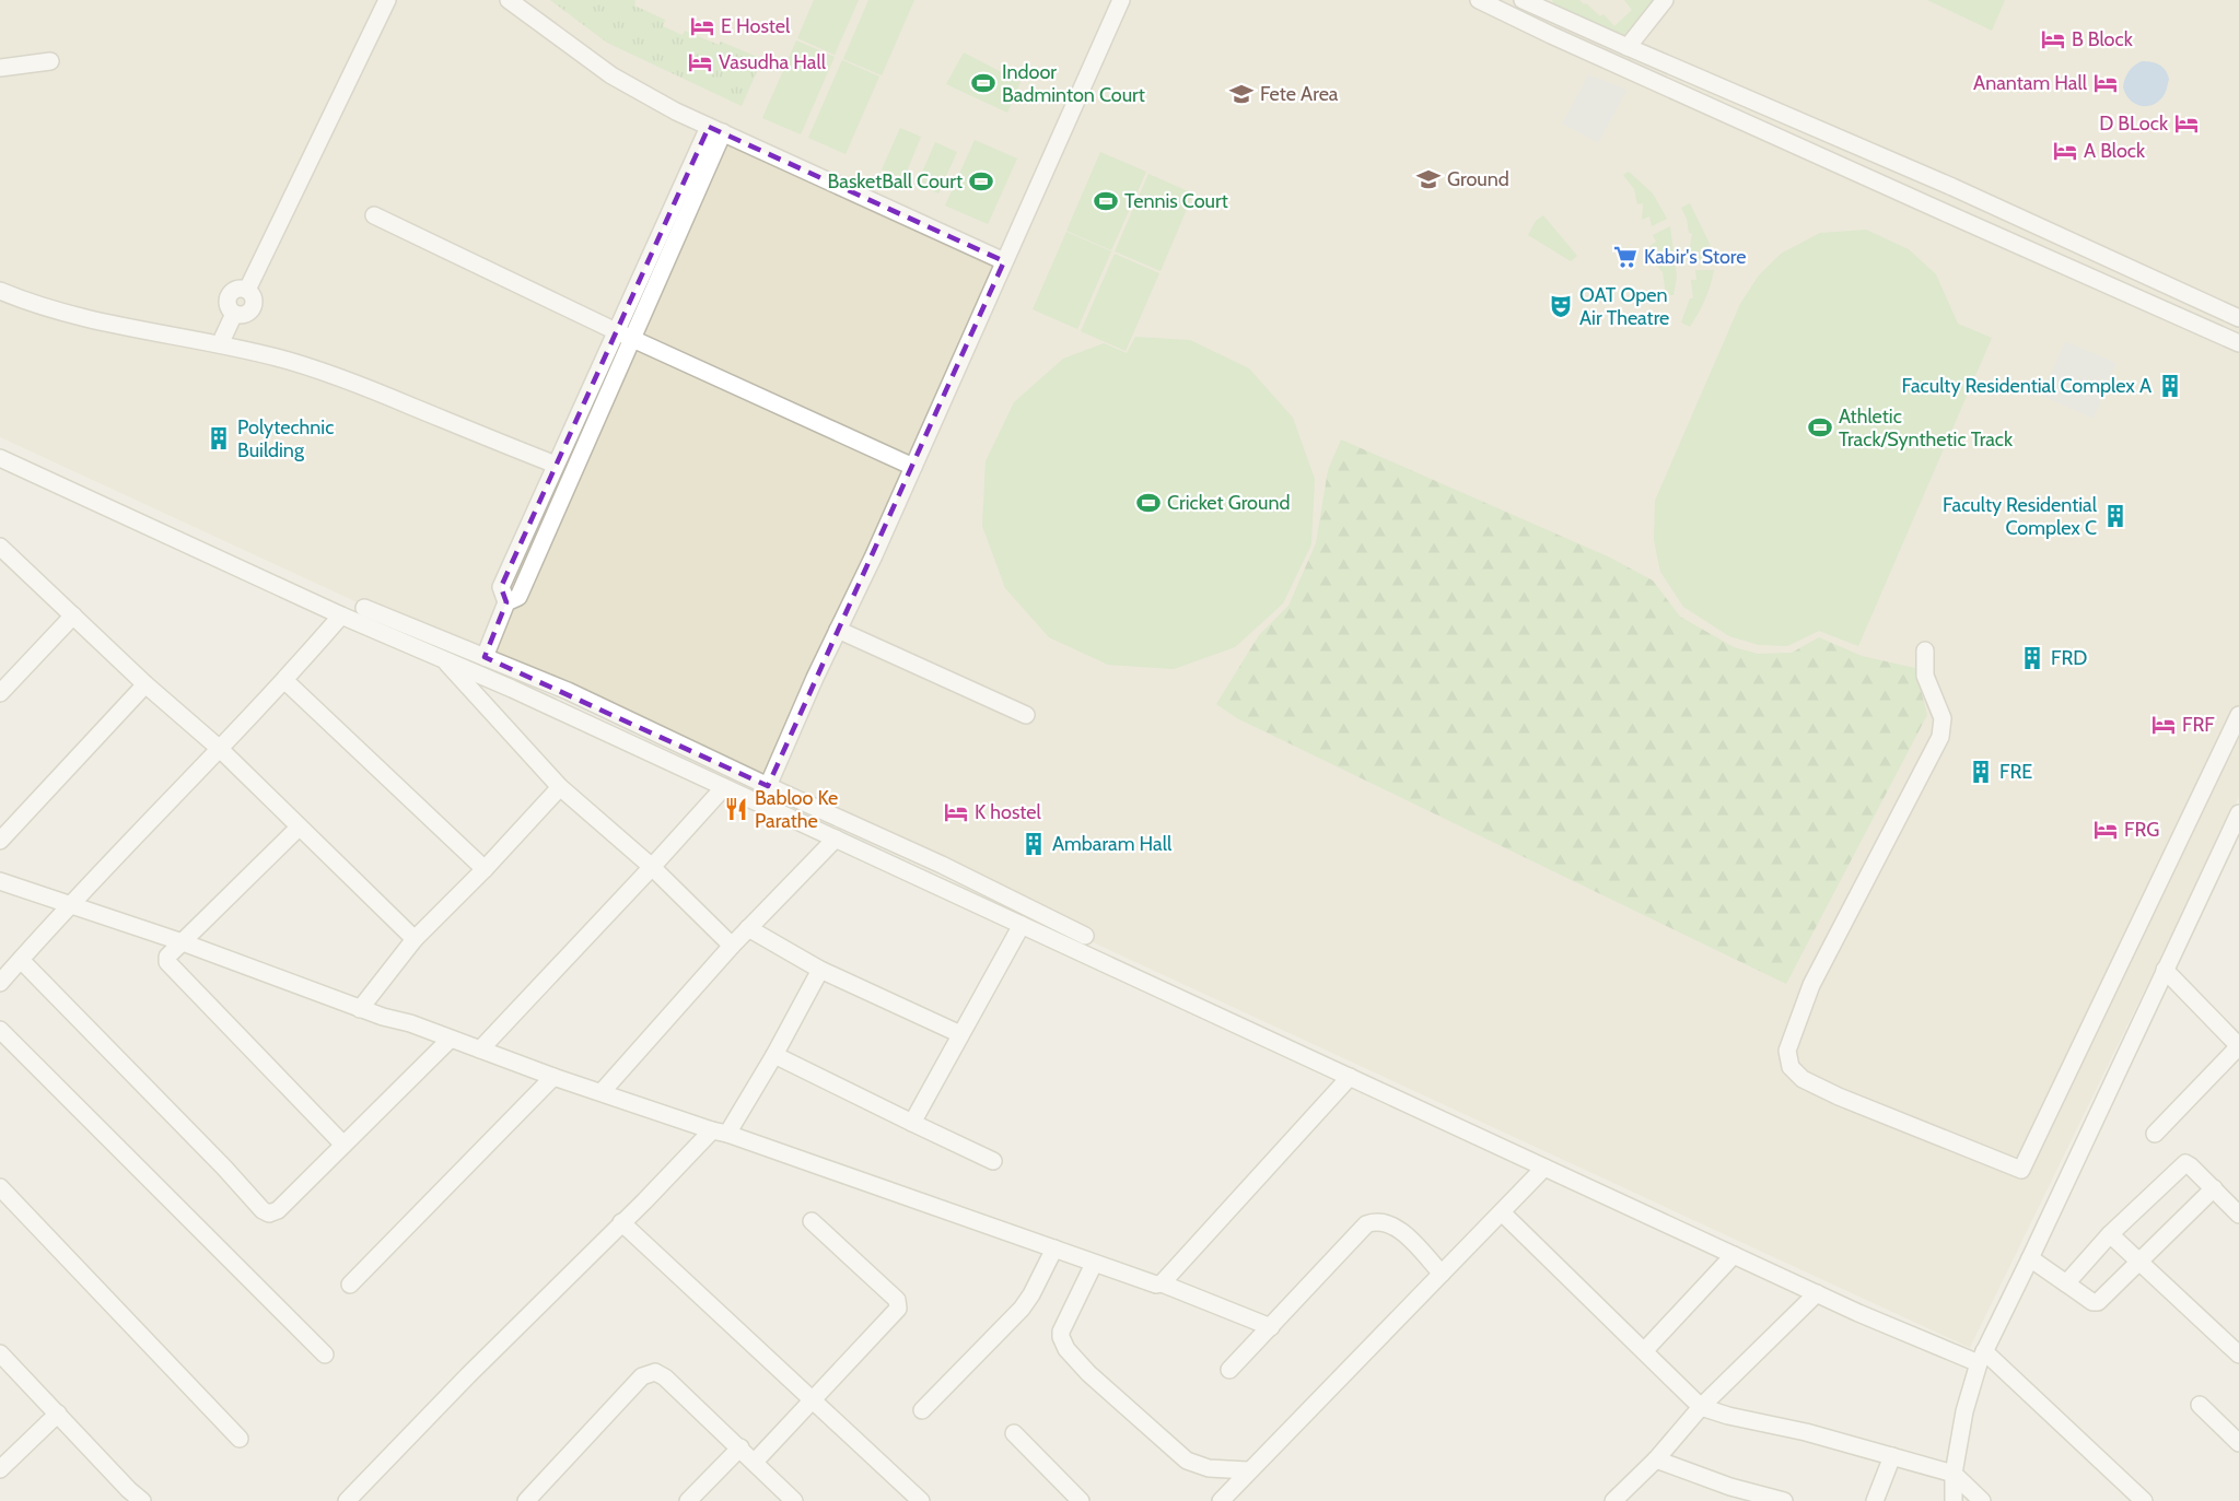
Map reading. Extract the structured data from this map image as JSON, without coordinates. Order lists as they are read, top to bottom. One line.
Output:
{"places":{"hotel":["E Hostel","B Block","Vasudha Hall","Anantam Hall","D BLock","A Block","FRF","K hostel","FRG"],"sports":["Indoor Badminton Court","BasketBall Court","Tennis Court","Athletic Track/Synthetic Track","Cricket Ground"],"school or university":["Fete Area","Ground"],"supermarket":["Kabir's Store"],"theatre":["OAT Open Air Theatre"],"building":["Faculty Residential Complex A","Polytechnic Building","Faculty Residential Complex C","FRD","FRE","Ambaram Hall"],"restaurant":["Babloo Ke Parathe"]}}
